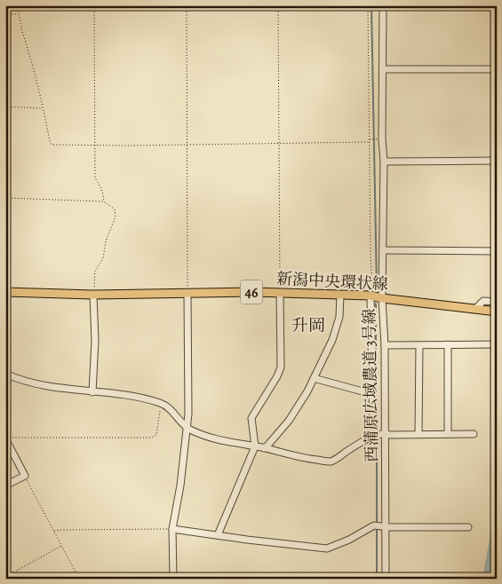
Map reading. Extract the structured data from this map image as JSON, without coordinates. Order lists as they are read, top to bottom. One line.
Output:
{"streets":{"main road":["新潟中央環状線","46"],"street":["西蒲原広域農道 3号線"]},"crossings":[["新潟中央環状線","西蒲原広域農道 3号線"]],"districts":["升岡"]}
